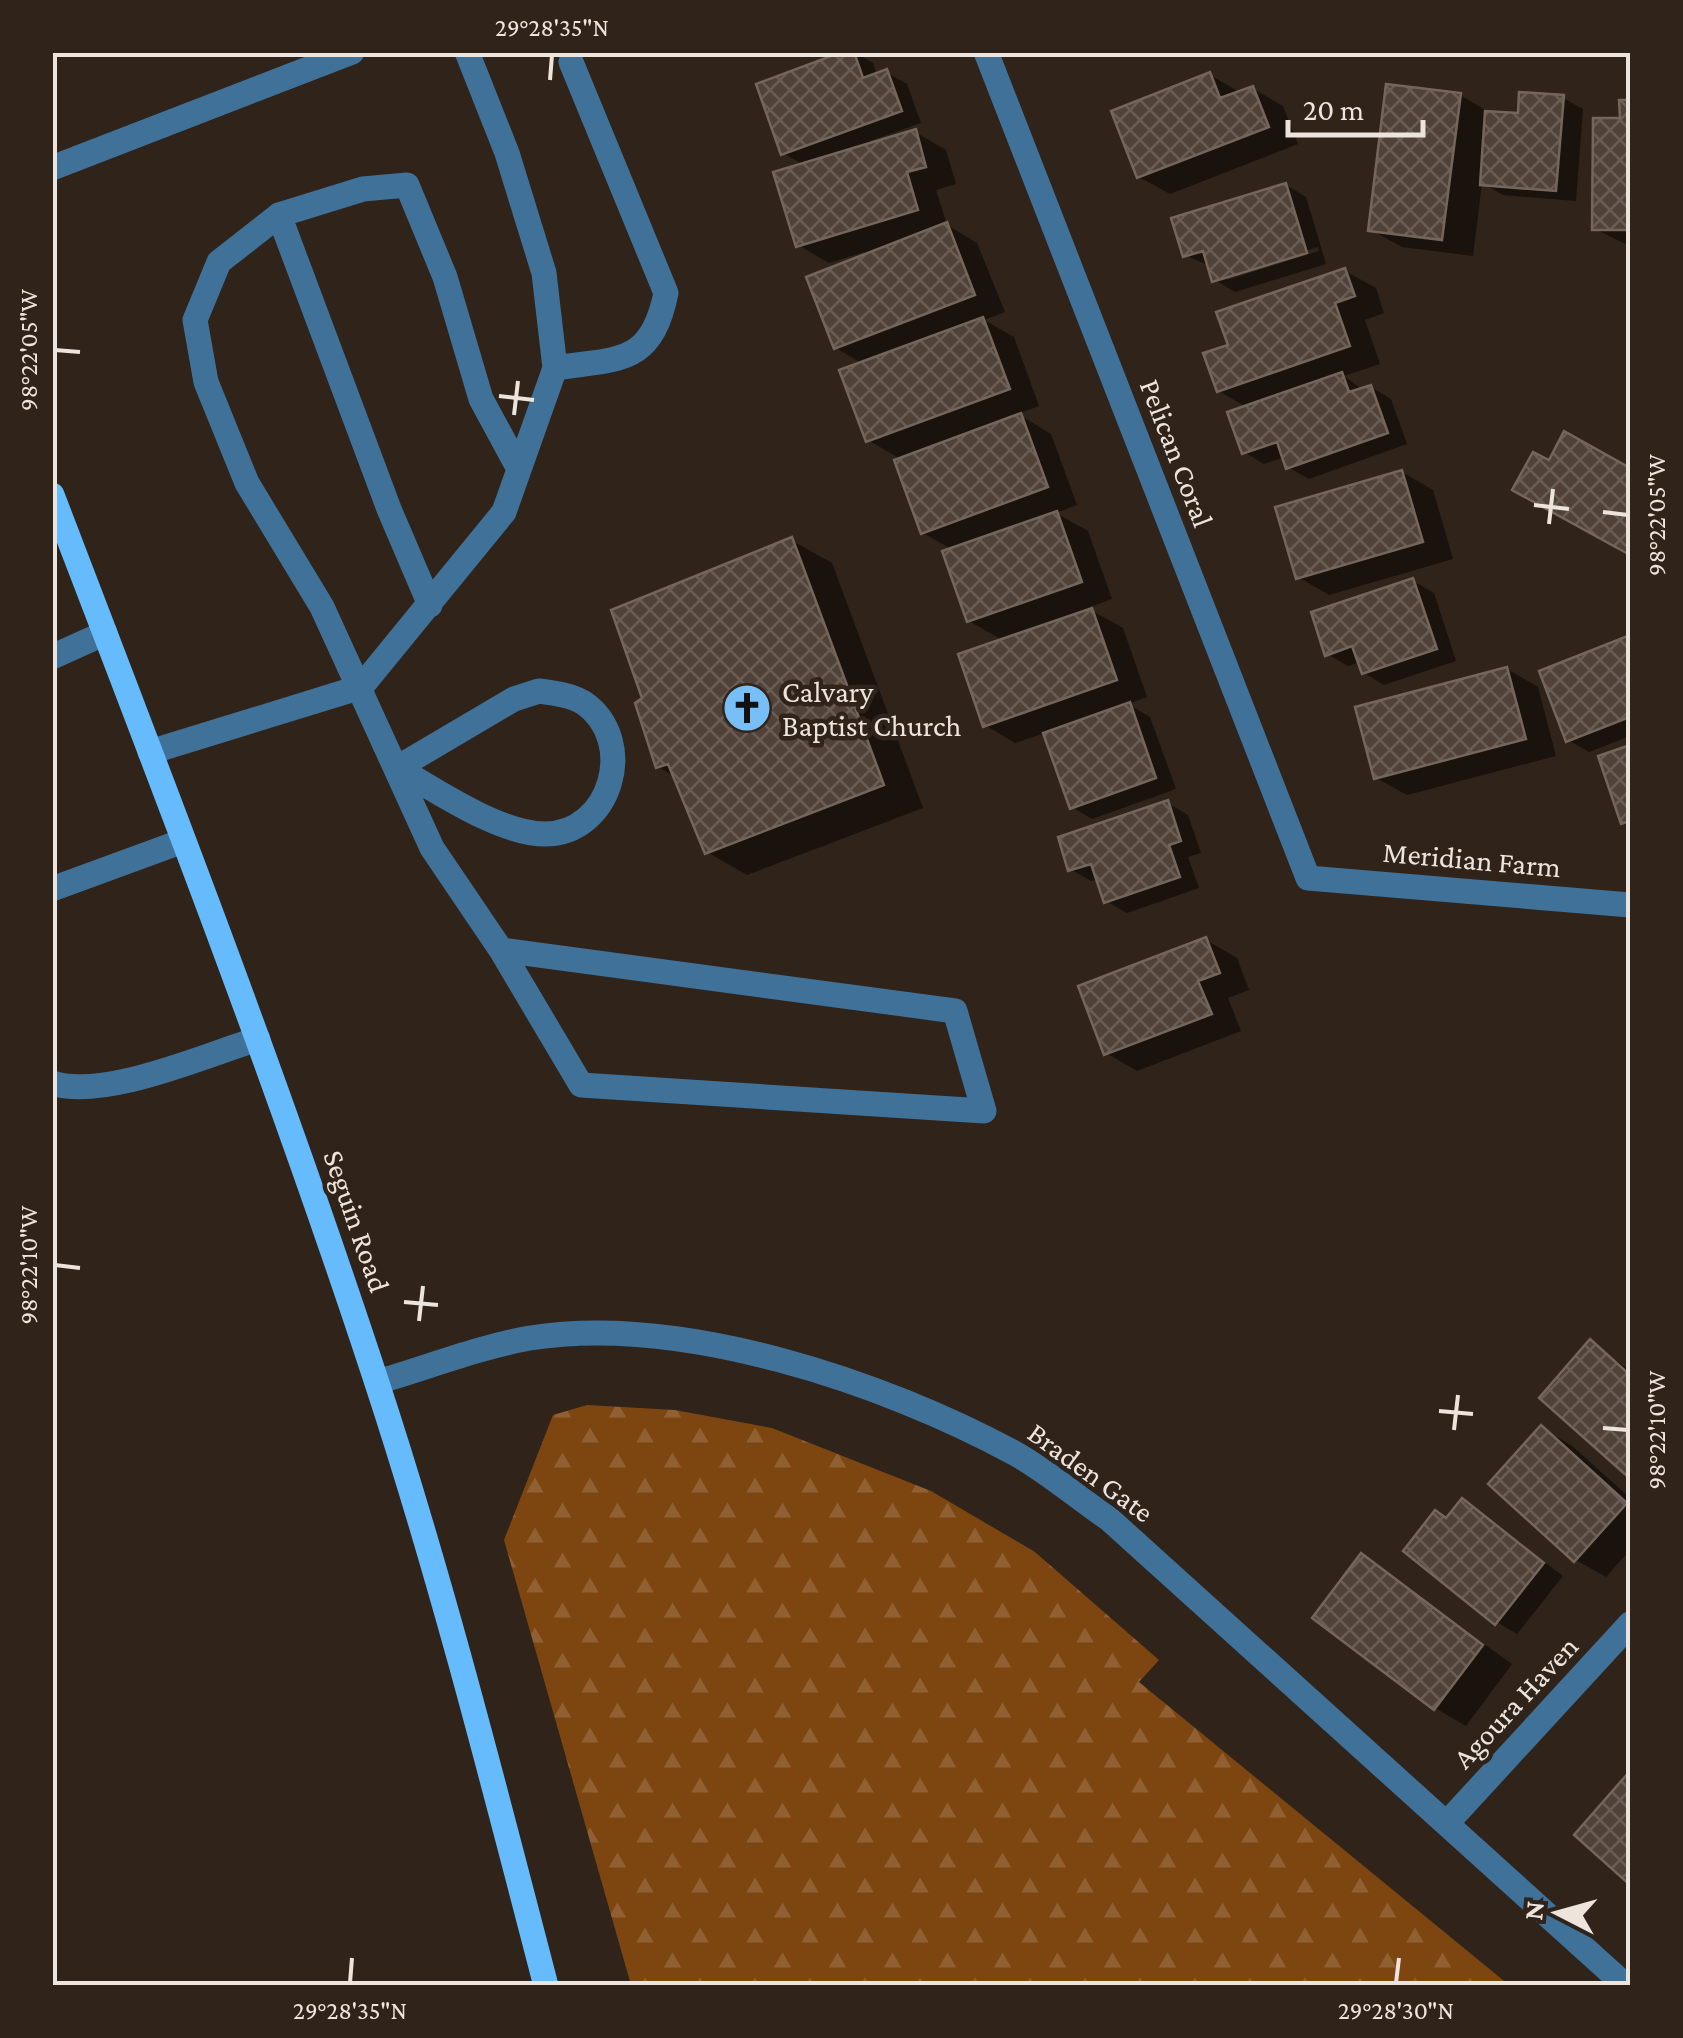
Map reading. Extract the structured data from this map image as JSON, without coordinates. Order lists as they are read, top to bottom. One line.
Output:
{"streets":{"main road":["Seguin Road"],"street":["Pelican Coral","Meridian Farm","Braden Gate","Agoura Haven"]},"crossings":[["Pelican Coral","Meridian Farm"],["Seguin Road","Braden Gate"],["Braden Gate","Agoura Haven"]],"places":{"church":["Calvary Baptist Church"]},"scale_bar":"20 m","north":"left","coordinates":["29°28'35\"N","98°22'05\"W","98°22'10\"W","29°28'30\"N"]}
